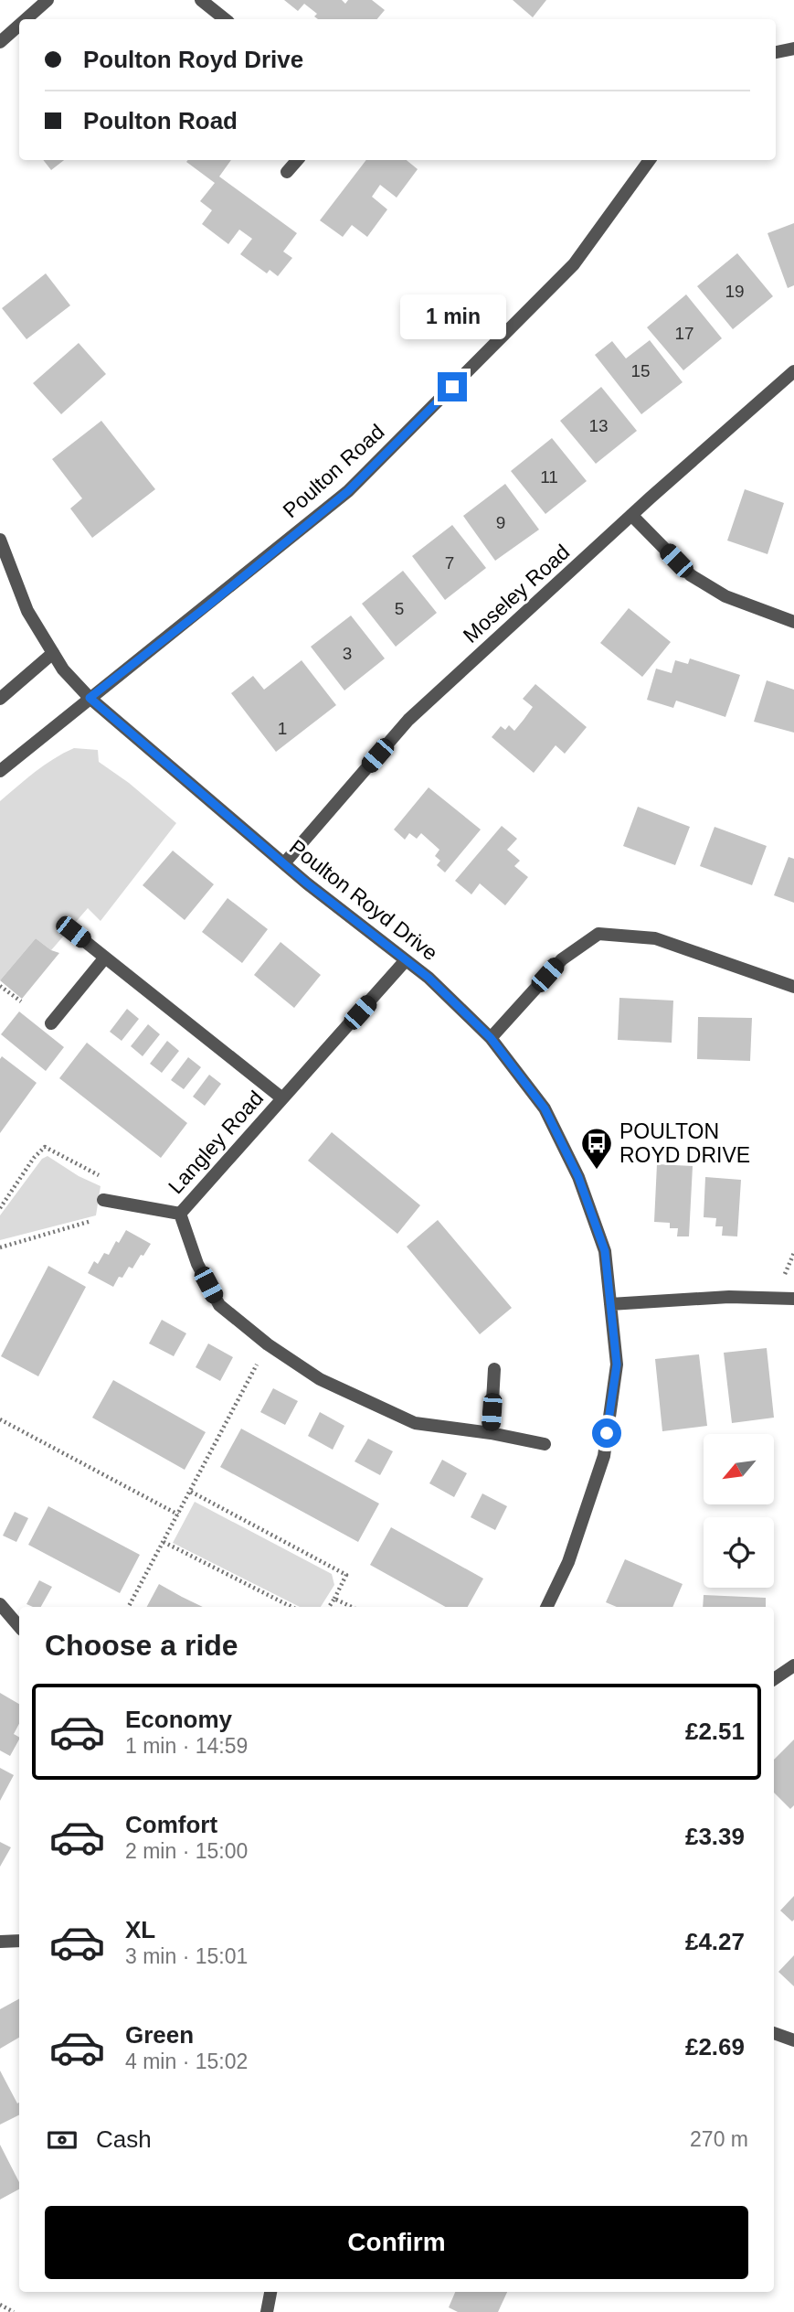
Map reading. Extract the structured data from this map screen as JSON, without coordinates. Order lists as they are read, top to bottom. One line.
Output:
{"streets":{"street":["Poulton Road","Moseley Road","Poulton Royd Drive","Langley Road"]},"crossings":[["Poulton Road","Poulton Royd Drive"],["Moseley Road","Poulton Royd Drive"],["Poulton Royd Drive","Langley Road"]],"places":{"bus stop":["POULTON ROYD DRIVE"]},"house_numbers":["19","17","15","13","11","9","7","5","3","1"],"north":"bottom left","page":{"banner":["Poulton Royd Drive","Poulton Road"],"bubble":"1 min","heading":"Choose a ride","list":[{"name":"Economy","note":"1 min · 14:59","value":"£2.51"},{"name":"Comfort","note":"2 min · 15:00","value":"£3.39"},{"name":"XL","note":"3 min · 15:01","value":"£4.27"},{"name":"Green","note":"4 min · 15:02","value":"£2.69"}],"pay":["Cash","270 m"],"buttons":"Confirm"}}
